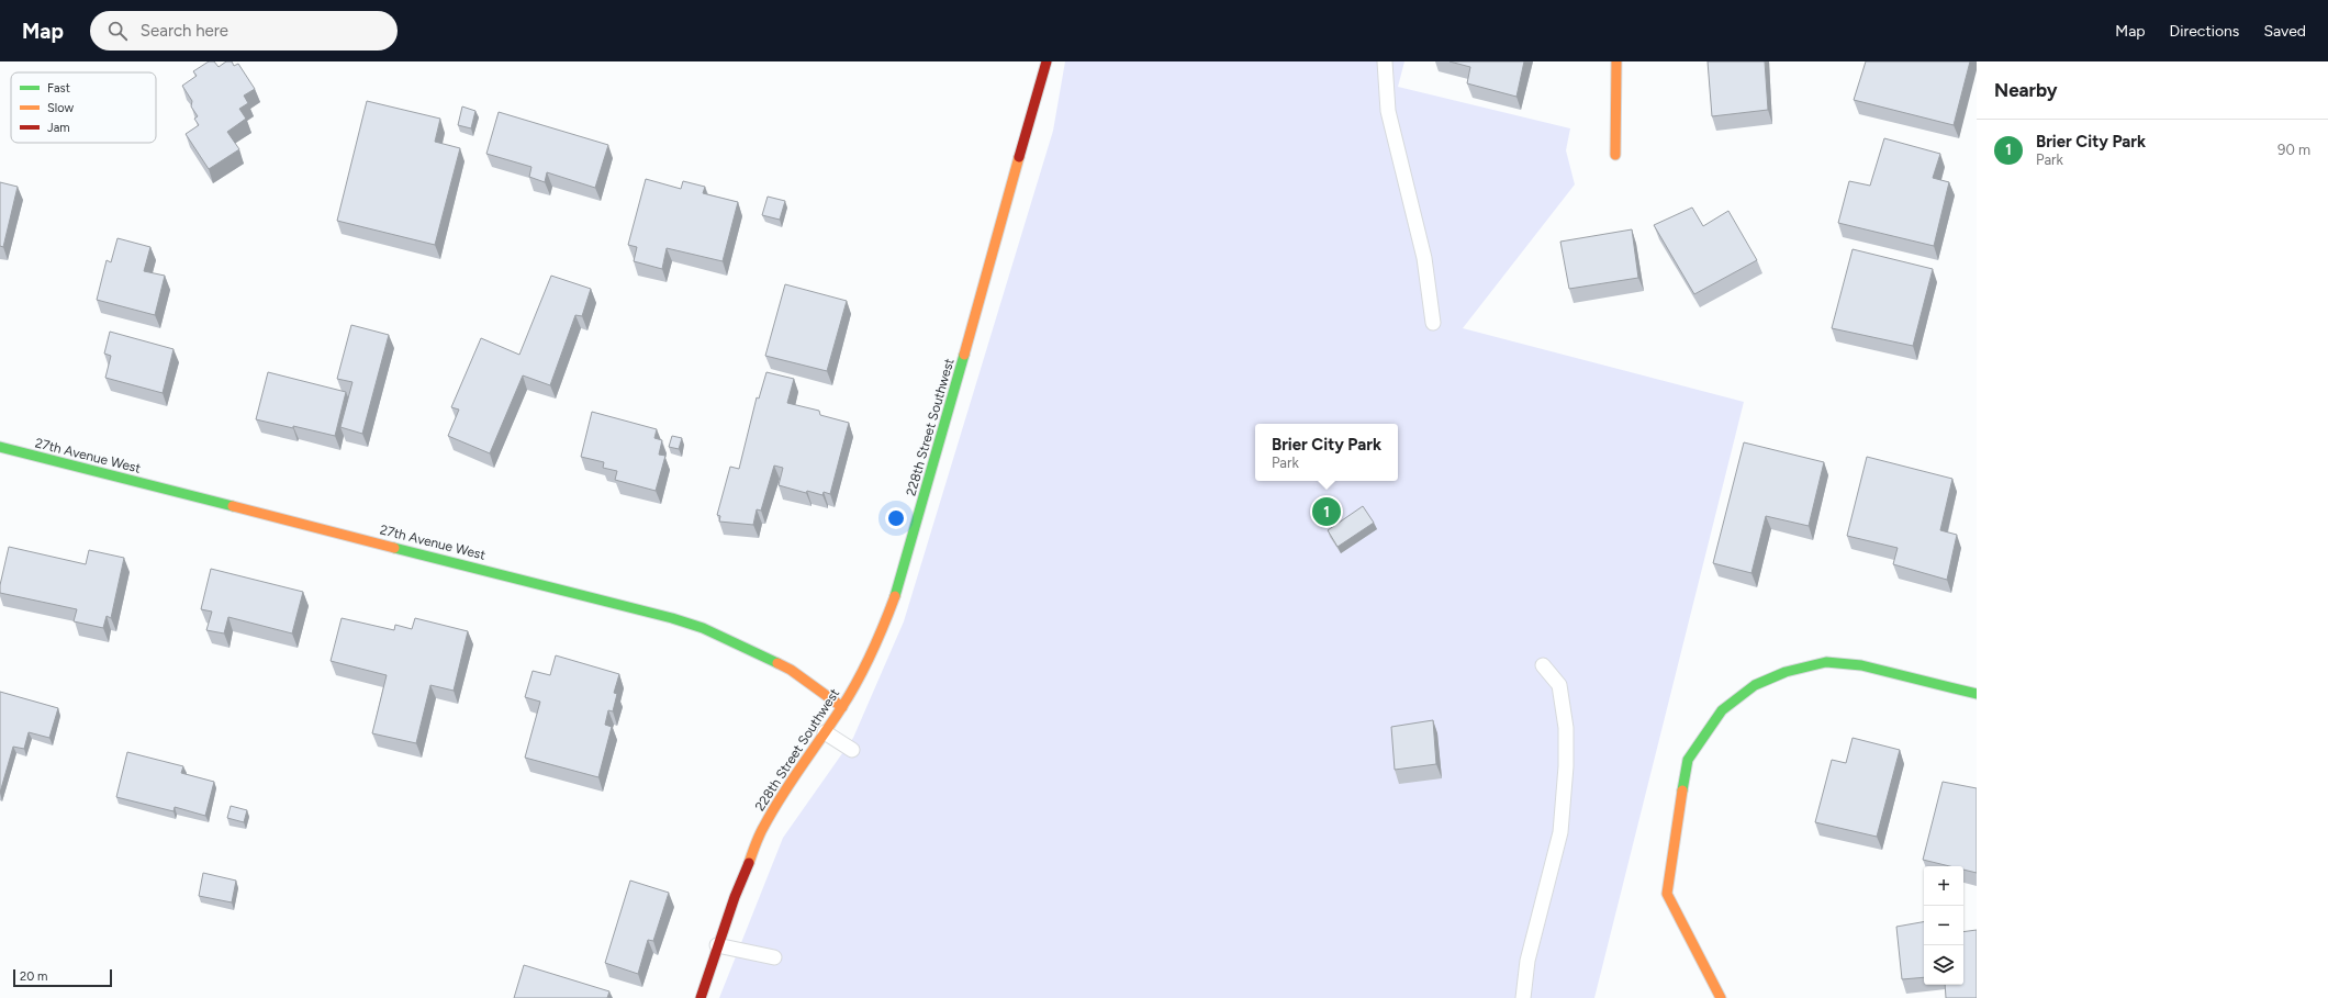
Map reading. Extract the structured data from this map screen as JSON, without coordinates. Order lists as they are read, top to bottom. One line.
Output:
{"streets":{"street":["228th Street Southwest","27th Avenue West"]},"crossings":[["228th Street Southwest","27th Avenue West"]],"legend":["Fast","Slow","Jam"],"scale_bar":"20 m","page":{"header":"Map","search":"Search here","nav":["Map","Directions","Saved"],"heading":"Nearby","list":[{"mark":"1","name":"Brier City Park","note":"Park","value":"90 m"}],"popup":["Brier City Park","Park"],"pins":"1","map_buttons":["+","−"],"scale":"20 m"}}
